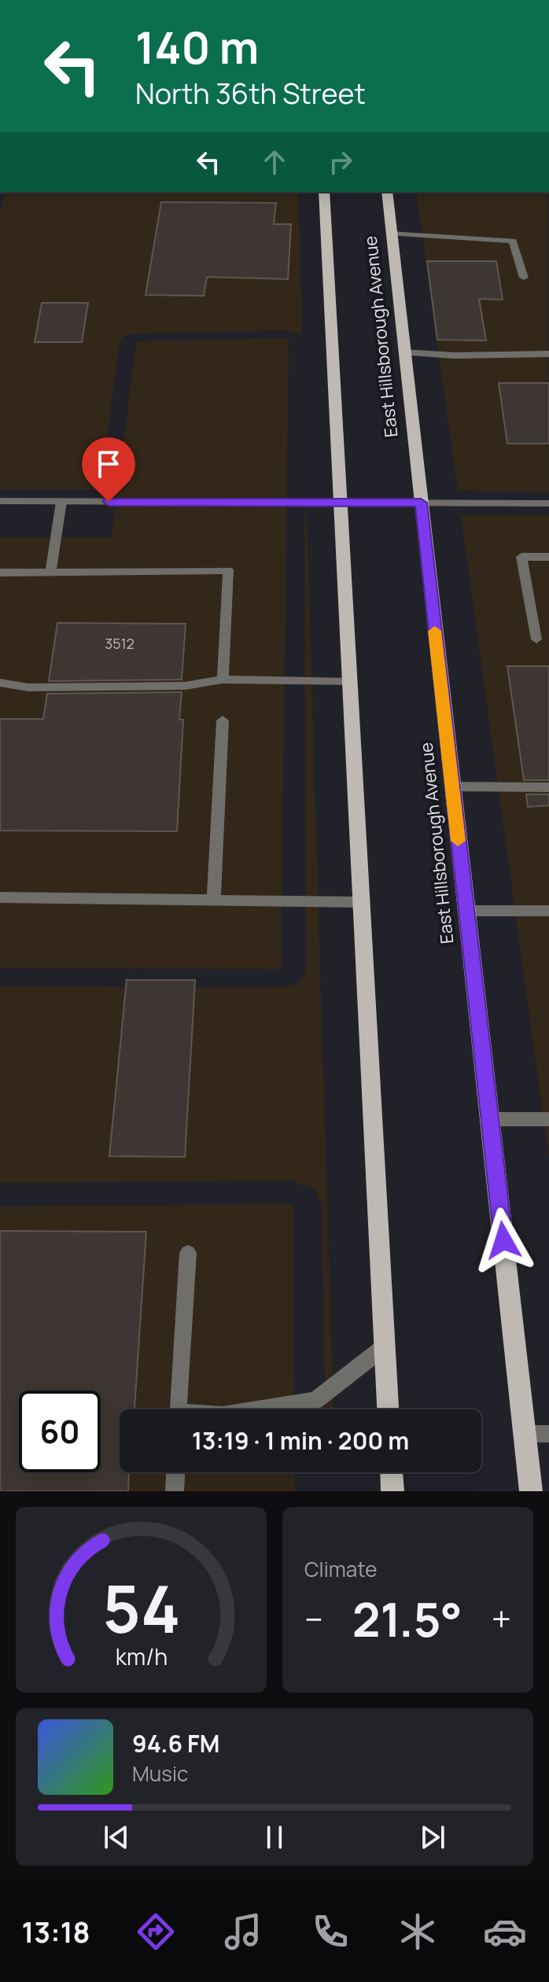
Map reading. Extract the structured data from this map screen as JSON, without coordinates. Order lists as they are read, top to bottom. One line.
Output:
{"streets":{"main road":["East Hillsborough Avenue"]},"house_numbers":["3512"],"page":{"turn":["140 m","North 36th Street"],"limit":"60","trip":"13:19 · 1 min · 200 m","tile":"Climate","heat":["−","21.5°","+"],"song":["94.6 FM","Music"],"tabs":"13:18","gauge":["54","km/h"]}}
